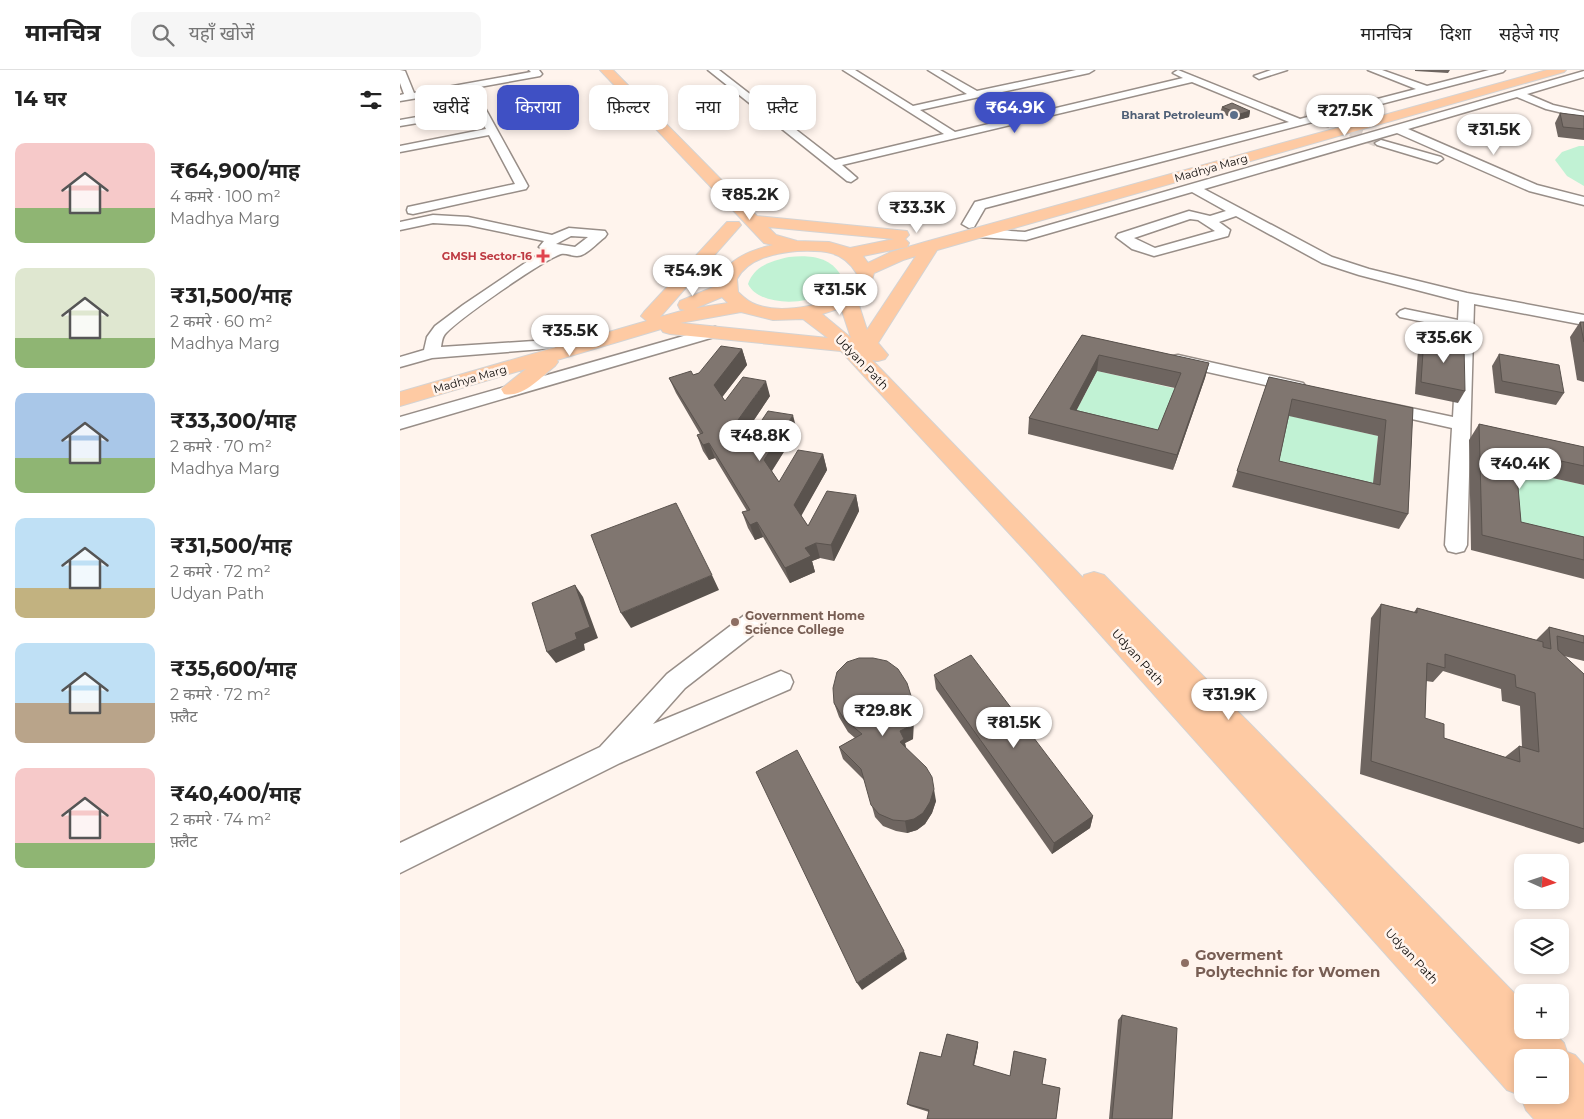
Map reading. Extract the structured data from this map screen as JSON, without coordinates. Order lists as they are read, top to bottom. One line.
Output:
{"streets":{"main road":["Madhya Marg","Udyan Path"]},"places":{"other":["Bharat Petroleum","Government Home Science College","Goverment Polytechnic for Women"],"health":["GMSH Sector-16"]},"north":"right","page":{"header":"मानचित्र","search":"यहाँ खोजें","nav":["मानचित्र","दिशा","सहेजे गए"],"heading":"14 घर","chip":["खरीदें","किराया","फ़िल्टर","नया","फ़्लैट"],"price":["₹64.9K","₹27.5K","₹31.5K","₹85.2K","₹33.3K","₹54.9K","₹31.5K","₹35.5K","₹35.6K","₹48.8K","₹40.4K","₹31.9K","₹29.8K","₹81.5K"],"list":[{"name":"₹64,900/माह","note":"4 कमरे · 100 m² · Madhya Marg"},{"name":"₹31,500/माह","note":"2 कमरे · 60 m² · Madhya Marg"},{"name":"₹33,300/माह","note":"2 कमरे · 70 m² · Madhya Marg"},{"name":"₹31,500/माह","note":"2 कमरे · 72 m² · Udyan Path"},{"name":"₹35,600/माह","note":"2 कमरे · 72 m² · फ़्लैट"},{"name":"₹40,400/माह","note":"2 कमरे · 74 m² · फ़्लैट"}],"map_buttons":["+","−"]}}
